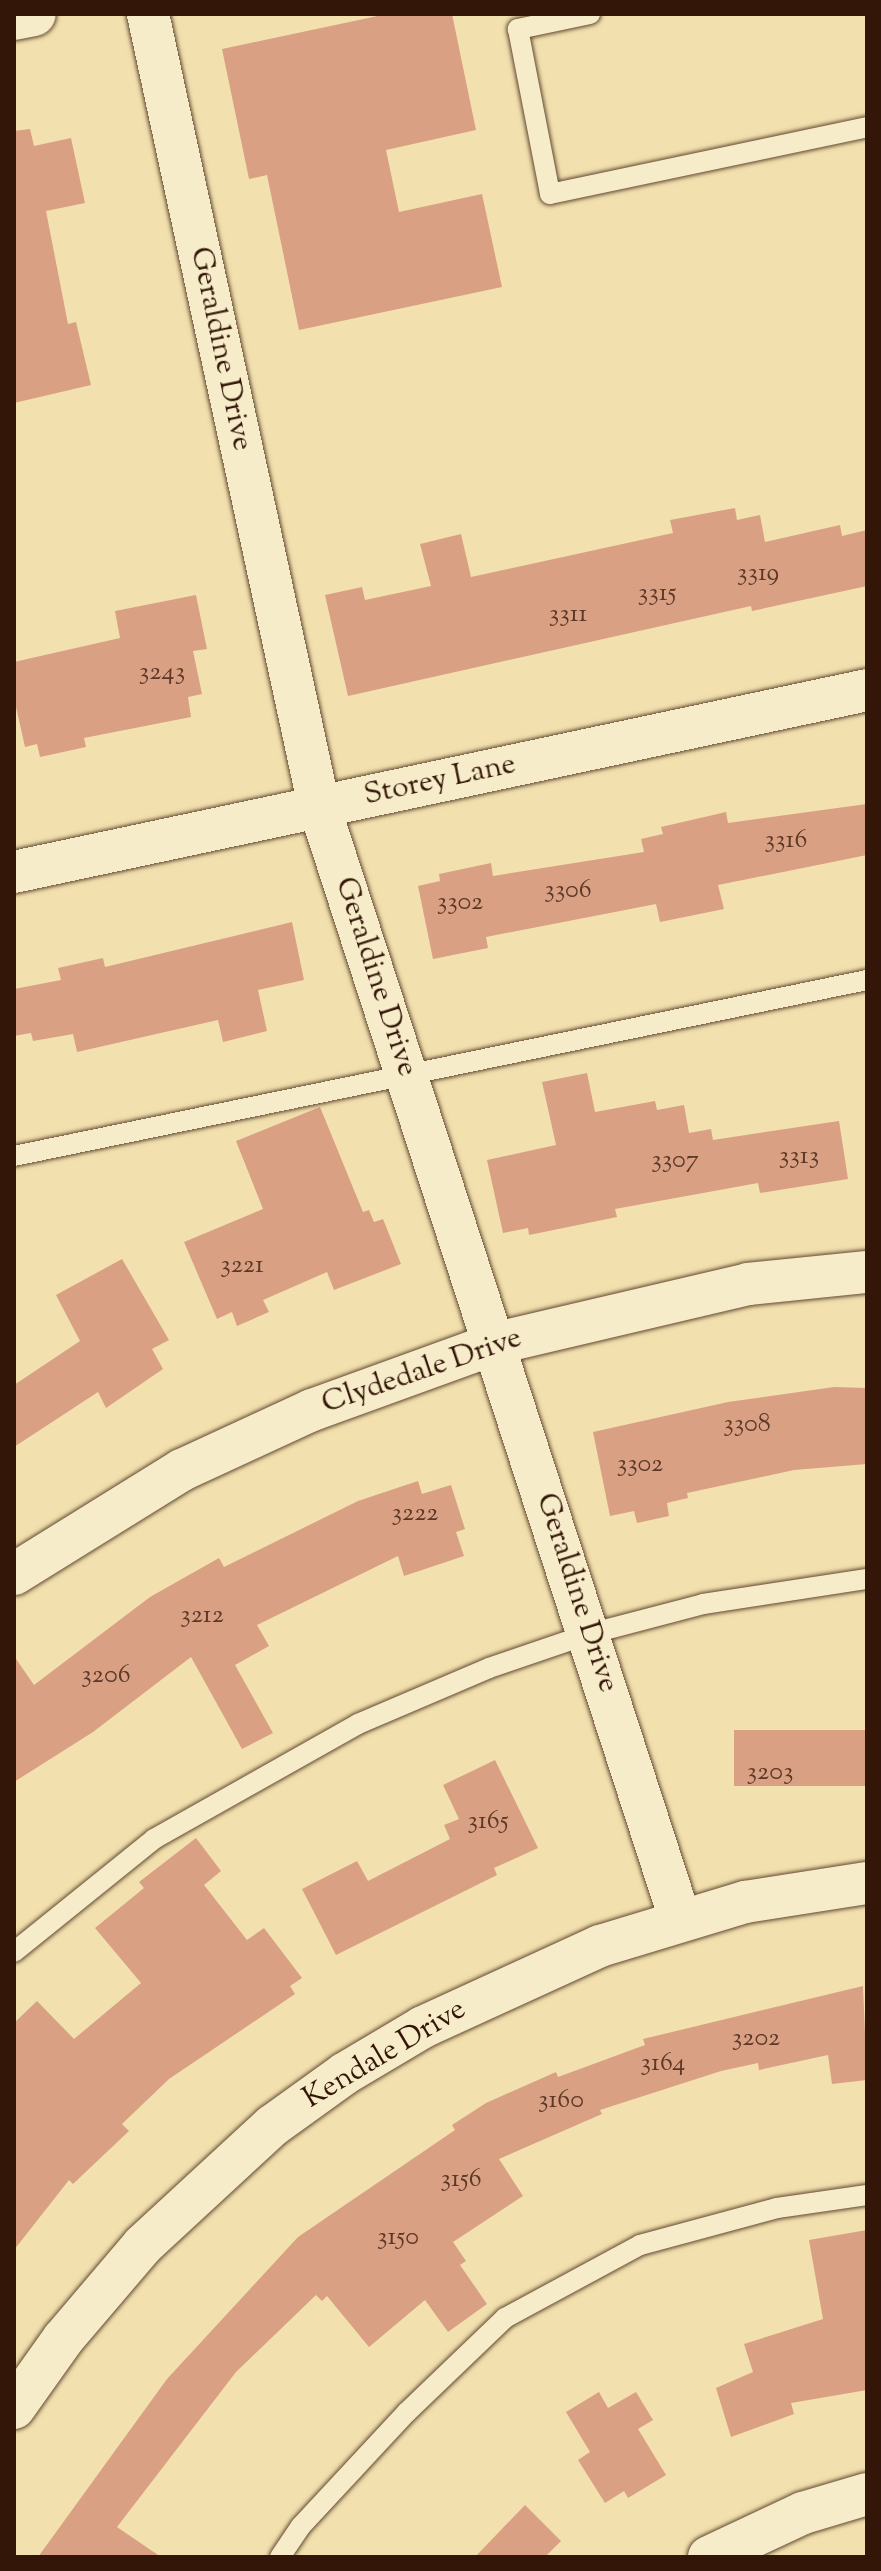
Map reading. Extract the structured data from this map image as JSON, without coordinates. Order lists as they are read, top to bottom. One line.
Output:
{"streets":{"street":["Geraldine Drive","Storey Lane","Clydedale Drive","Kendale Drive"]},"crossings":[["Geraldine Drive","Storey Lane"],["Geraldine Drive","Clydedale Drive"],["Geraldine Drive","Kendale Drive"]],"house_numbers":["3319","3315","3311","3243","3316","3306","3302","3313","3307","3221","3308","3302","3222","3212","3206","3203","3165","3202","3164","3160","3156","3150"]}
